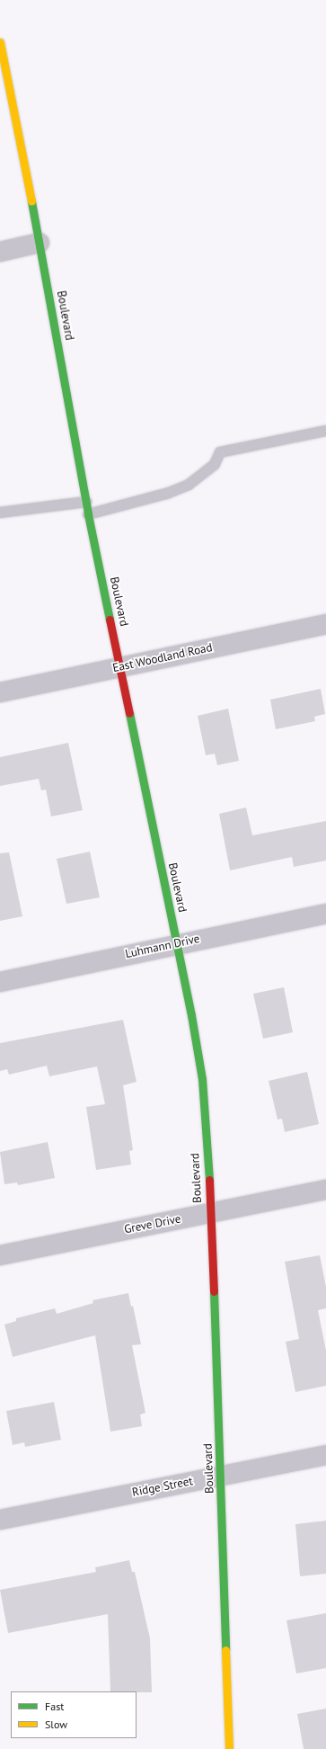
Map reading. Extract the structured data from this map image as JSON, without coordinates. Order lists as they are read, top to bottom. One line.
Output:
{"streets":{"street":["Boulevard","East Woodland Road","Luhmann Drive","Greve Drive","Ridge Street"]},"crossings":[["Boulevard","East Woodland Road"],["Boulevard","Luhmann Drive"],["Boulevard","Greve Drive"],["Boulevard","Ridge Street"]],"legend":["Fast","Slow"]}
